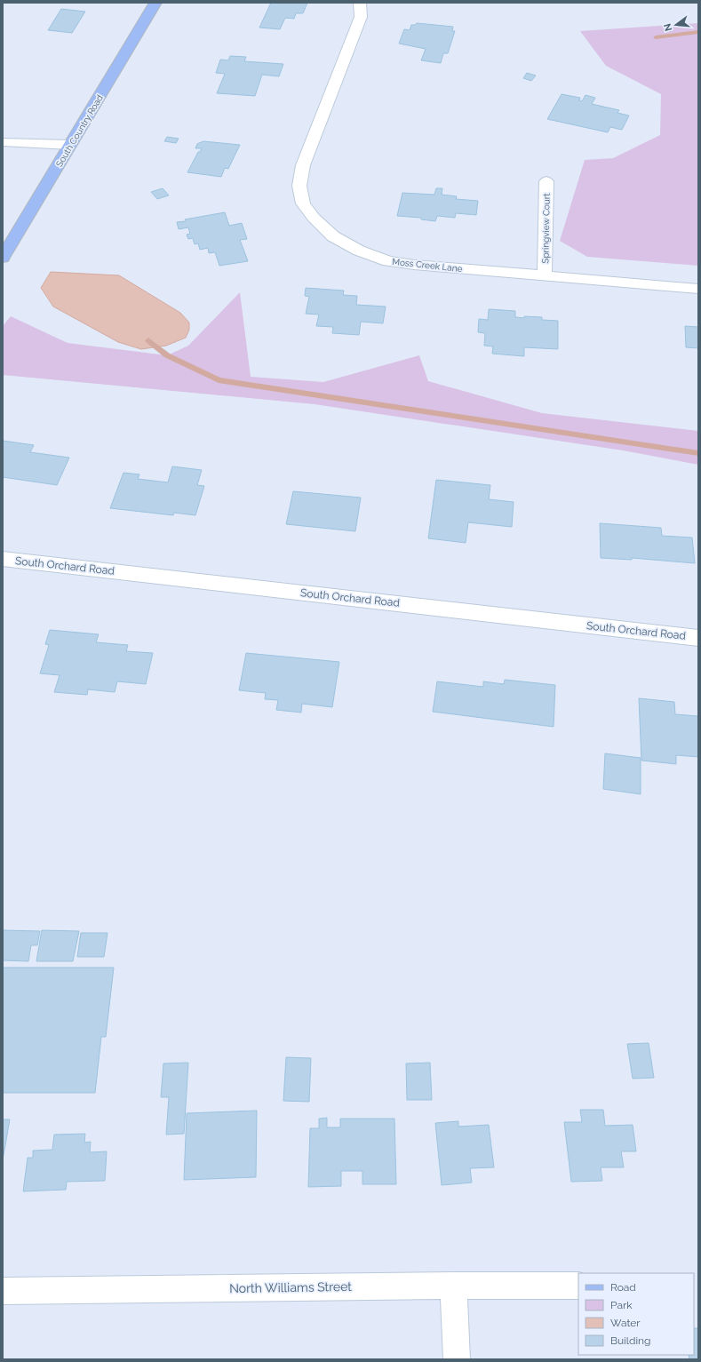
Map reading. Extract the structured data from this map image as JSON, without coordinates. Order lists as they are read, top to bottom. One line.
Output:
{"streets":{"main road":["South Country Road"],"street":["Springview Court","Moss Creek Lane","South Orchard Road","North Williams Street"]},"crossings":[["Springview Court","Moss Creek Lane"]],"legend":["Road","Park","Water","Building"],"north":"left"}
